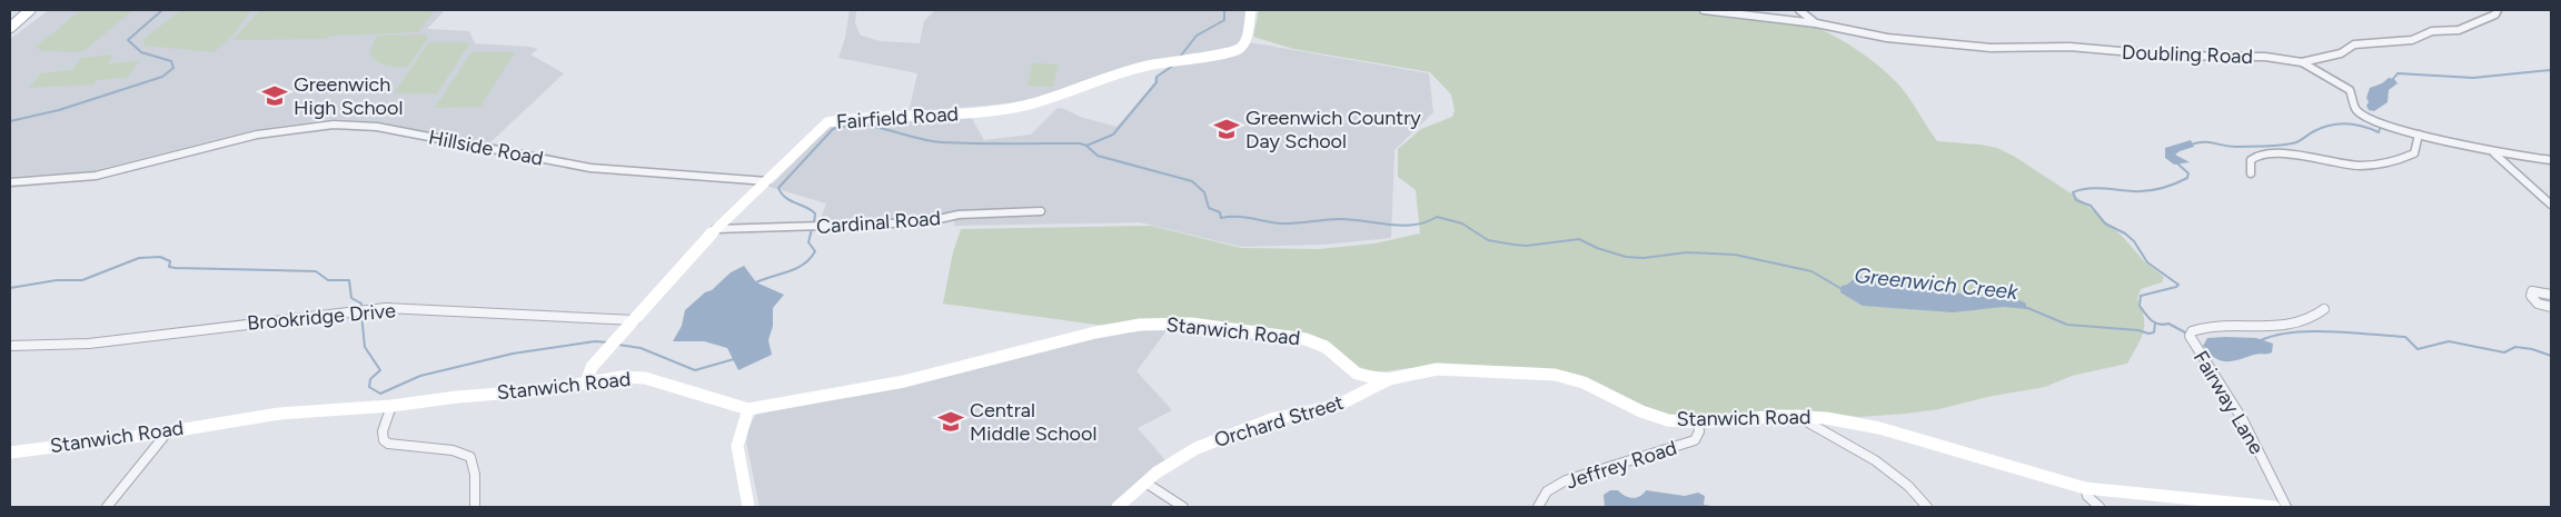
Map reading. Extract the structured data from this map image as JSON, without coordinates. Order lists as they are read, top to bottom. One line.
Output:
{"streets":{"street":["Doubling Road","Fairfield Road","Hillside Road","Cardinal Road","Brookridge Drive","Stanwich Road","Fairway Lane","Orchard Street","Jeffrey Road"]},"crossings":[["Fairfield Road","Hillside Road"],["Fairfield Road","Cardinal Road"],["Fairfield Road","Brookridge Drive"],["Fairfield Road","Stanwich Road"],["Stanwich Road","Orchard Street"],["Stanwich Road","Jeffrey Road"]],"water":["Greenwich Creek"],"places":{"school or university":["Greenwich High School","Greenwich Country Day School","Central Middle School"]}}
